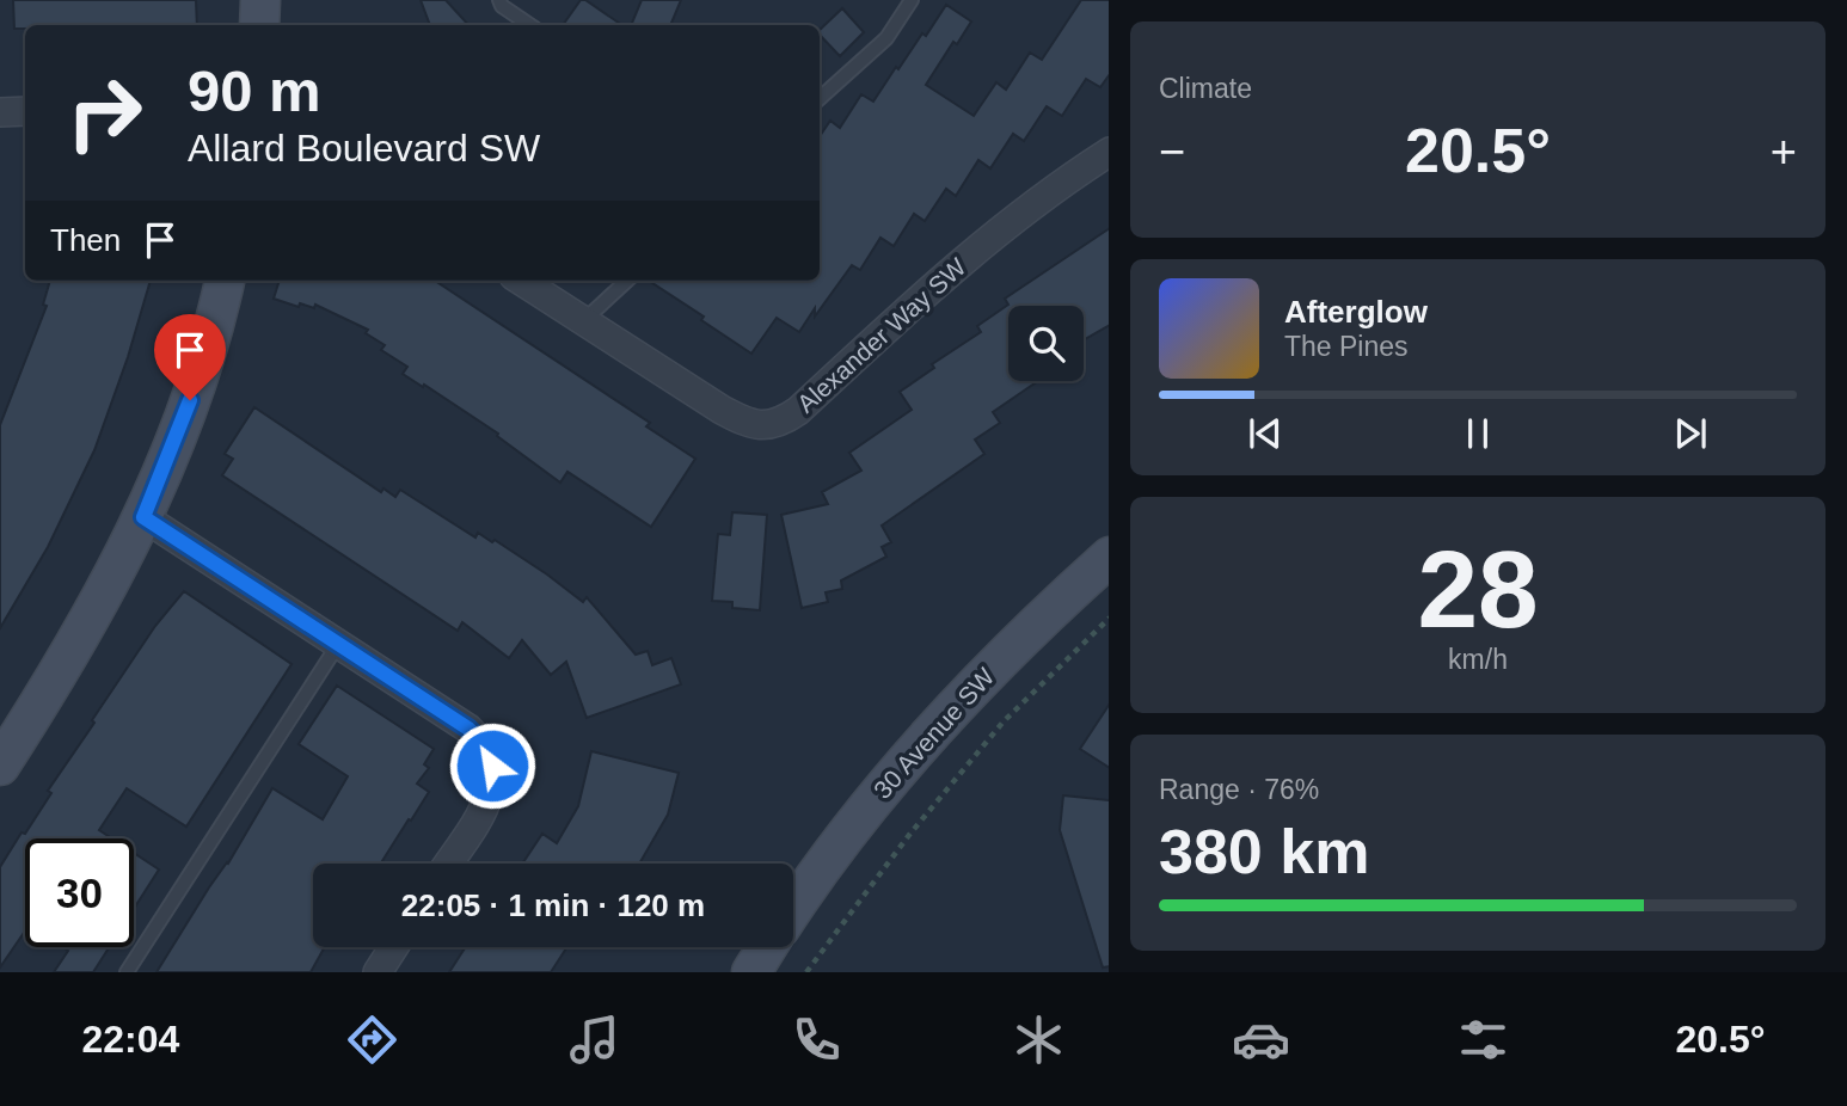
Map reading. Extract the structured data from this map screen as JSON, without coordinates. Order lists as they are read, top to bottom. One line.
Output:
{"streets":{"street":["Alexander Way SW","30 Avenue SW"]},"page":{"tile":["Climate",["28","km/h"],["Range · 76%","380 km"]],"turn":["90 m","Allard Boulevard SW"],"heat":["−","20.5°","+"],"then":"Then","song":["Afterglow","The Pines"],"limit":"30","trip":"22:05 · 1 min · 120 m","tabs":["22:04","20.5°"]}}
